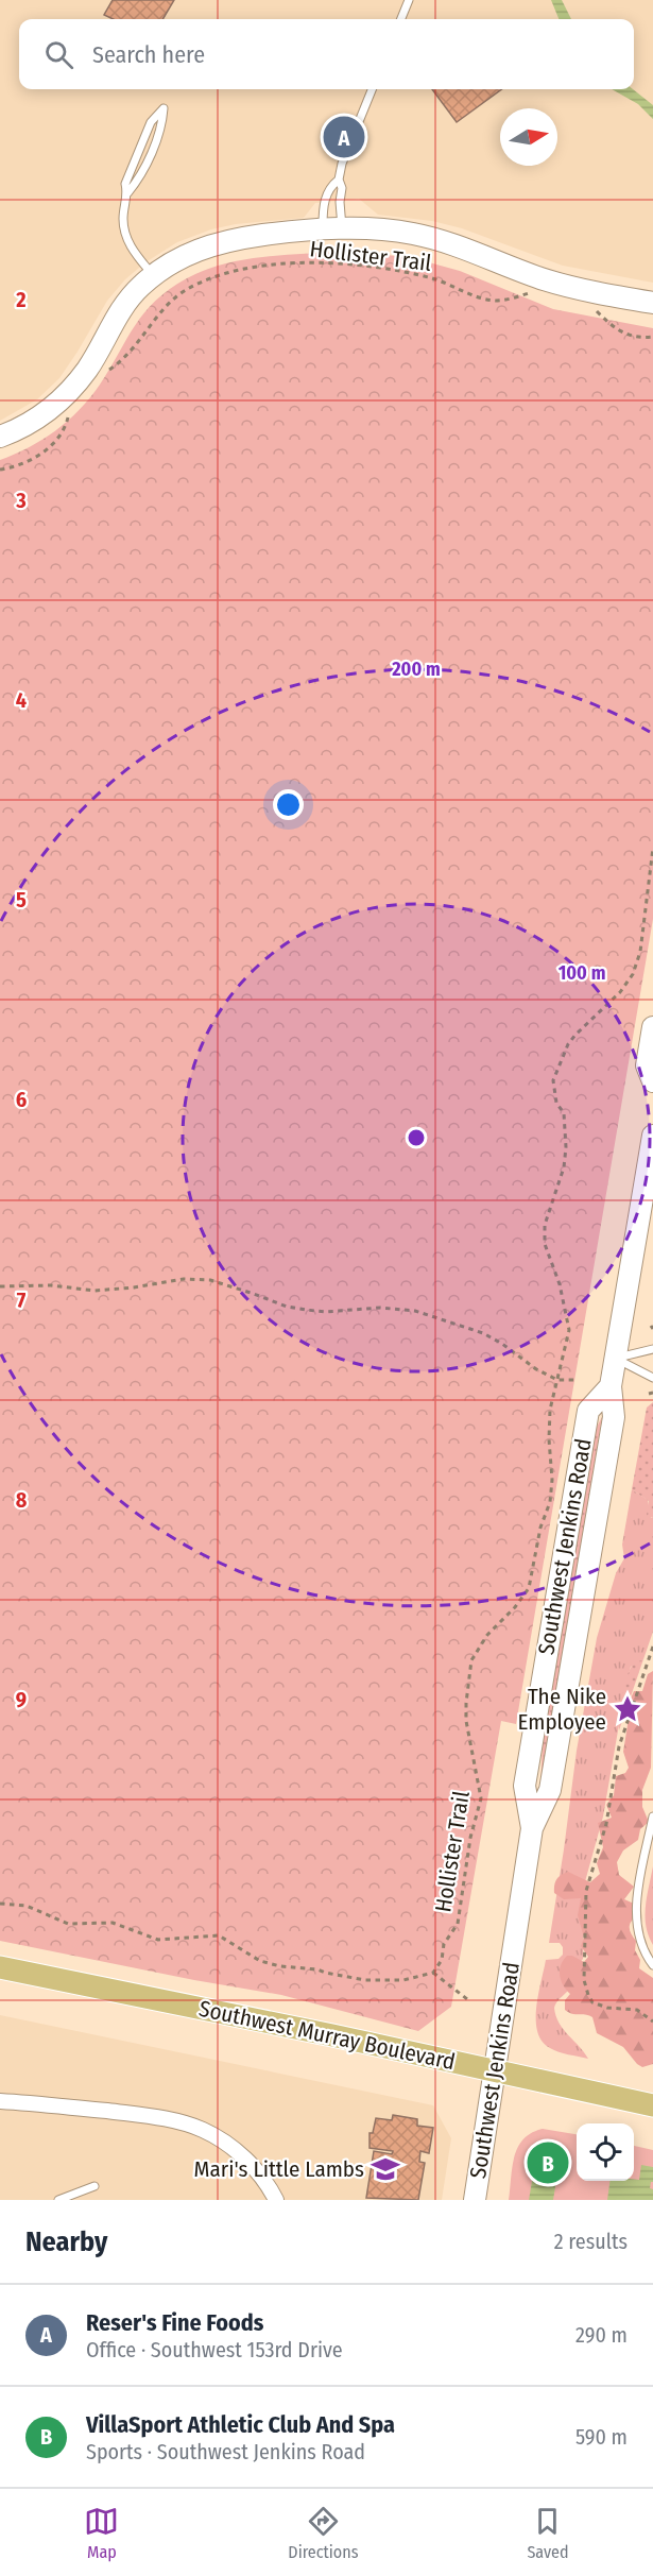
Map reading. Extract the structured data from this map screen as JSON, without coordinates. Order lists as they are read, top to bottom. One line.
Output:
{"streets":{"main road":["Southwest Jenkins Road","Southwest Murray Boulevard"],"path":["Hollister Trail"]},"crossings":[["Southwest Jenkins Road","Southwest Murray Boulevard"]],"places":{"place":["The Nike Employee"],"school or university":["Mari's Little Lambs"]},"north":"right","page":{"search":"Search here","pins":["A","B"],"heading":["Nearby","2 results"],"list":[{"mark":"A","name":"Reser's Fine Foods","note":"Office · Southwest 153rd Drive","value":"290 m"},{"mark":"B","name":"VillaSport Athletic Club And Spa","note":"Sports · Southwest Jenkins Road","value":"590 m"}],"nav":["Map","Directions","Saved"]},"grid":{"rows":["2","3","4","5","6","7","8","9"]},"rings":["200 m","100 m"]}
